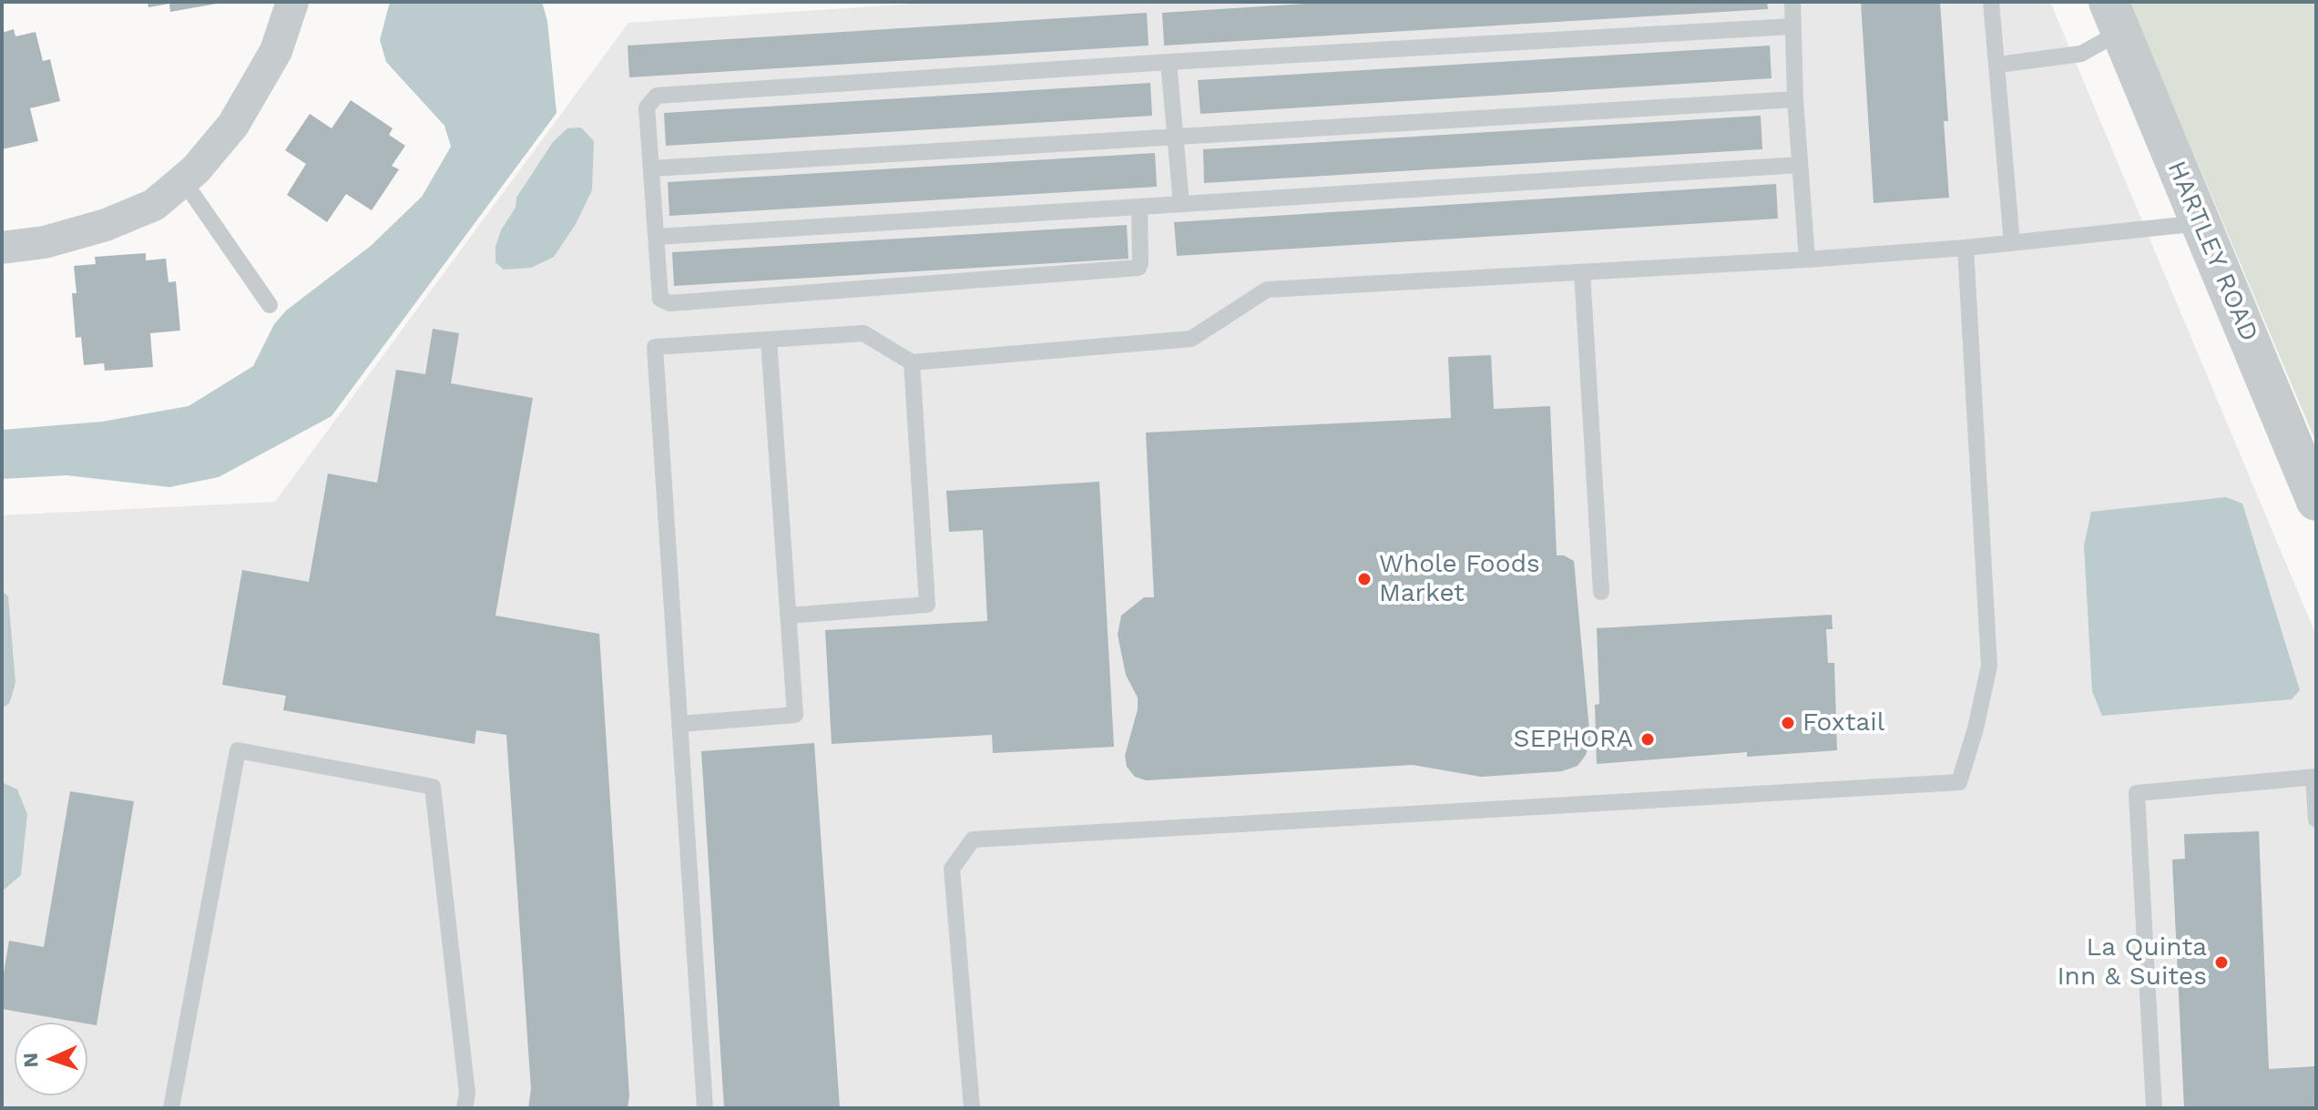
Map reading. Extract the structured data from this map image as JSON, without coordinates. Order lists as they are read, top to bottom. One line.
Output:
{"streets":{"street":["HARTLEY ROAD"]},"places":["Whole Foods Market","Foxtail","SEPHORA","La Quinta Inn & Suites"],"north":"left"}
